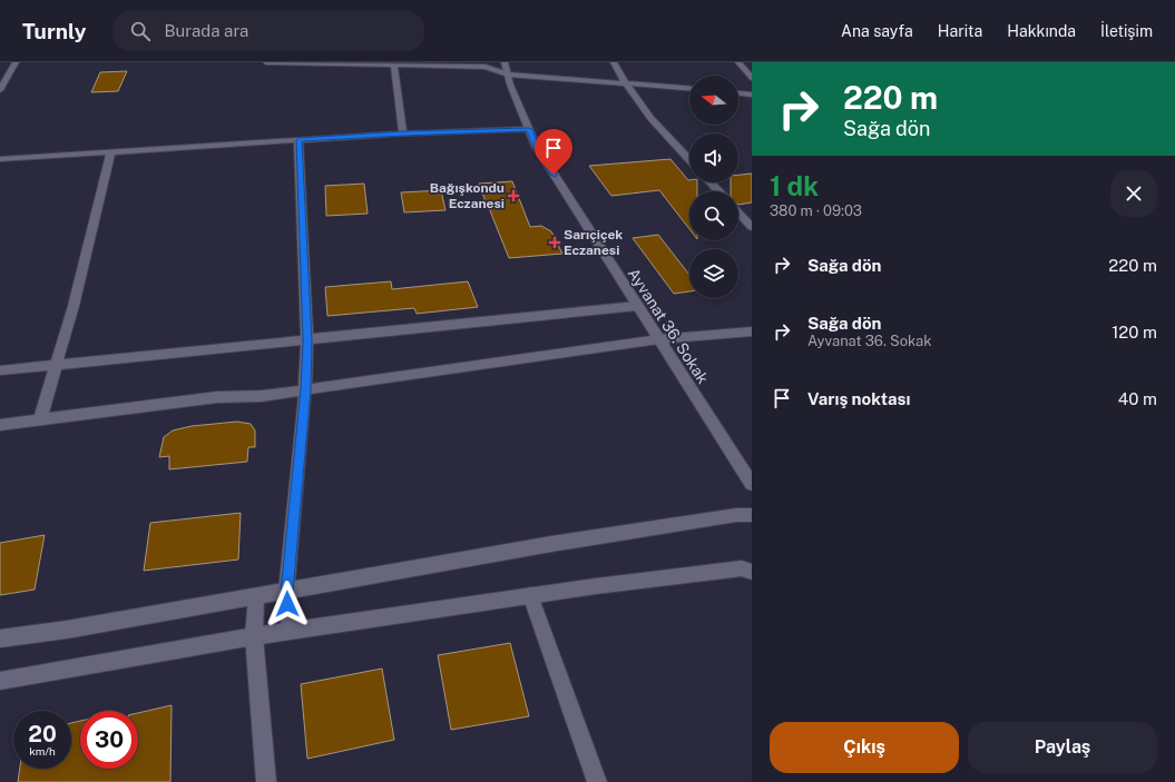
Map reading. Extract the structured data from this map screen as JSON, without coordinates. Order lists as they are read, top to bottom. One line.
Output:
{"streets":{"street":["Ayvanat 36. Sokak"]},"places":{"health":["Bağışkondu Eczanesi","Sarıçiçek Eczanesi"]},"north":"left","page":{"header":"Turnly","search":"Burada ara","nav":["Ana sayfa","Harita","Hakkında","İletişim"],"turn":["220 m","Sağa dön"],"heading":["1 dk","380 m · 09:03"],"list":[{"name":"Sağa dön","value":"220 m"},{"name":"Sağa dön","note":"Ayvanat 36. Sokak","value":"120 m"},{"name":"Varış noktası","value":"40 m"}],"speed":"20 km/h","limit":"30","buttons":["Çıkış","Paylaş"]}}
